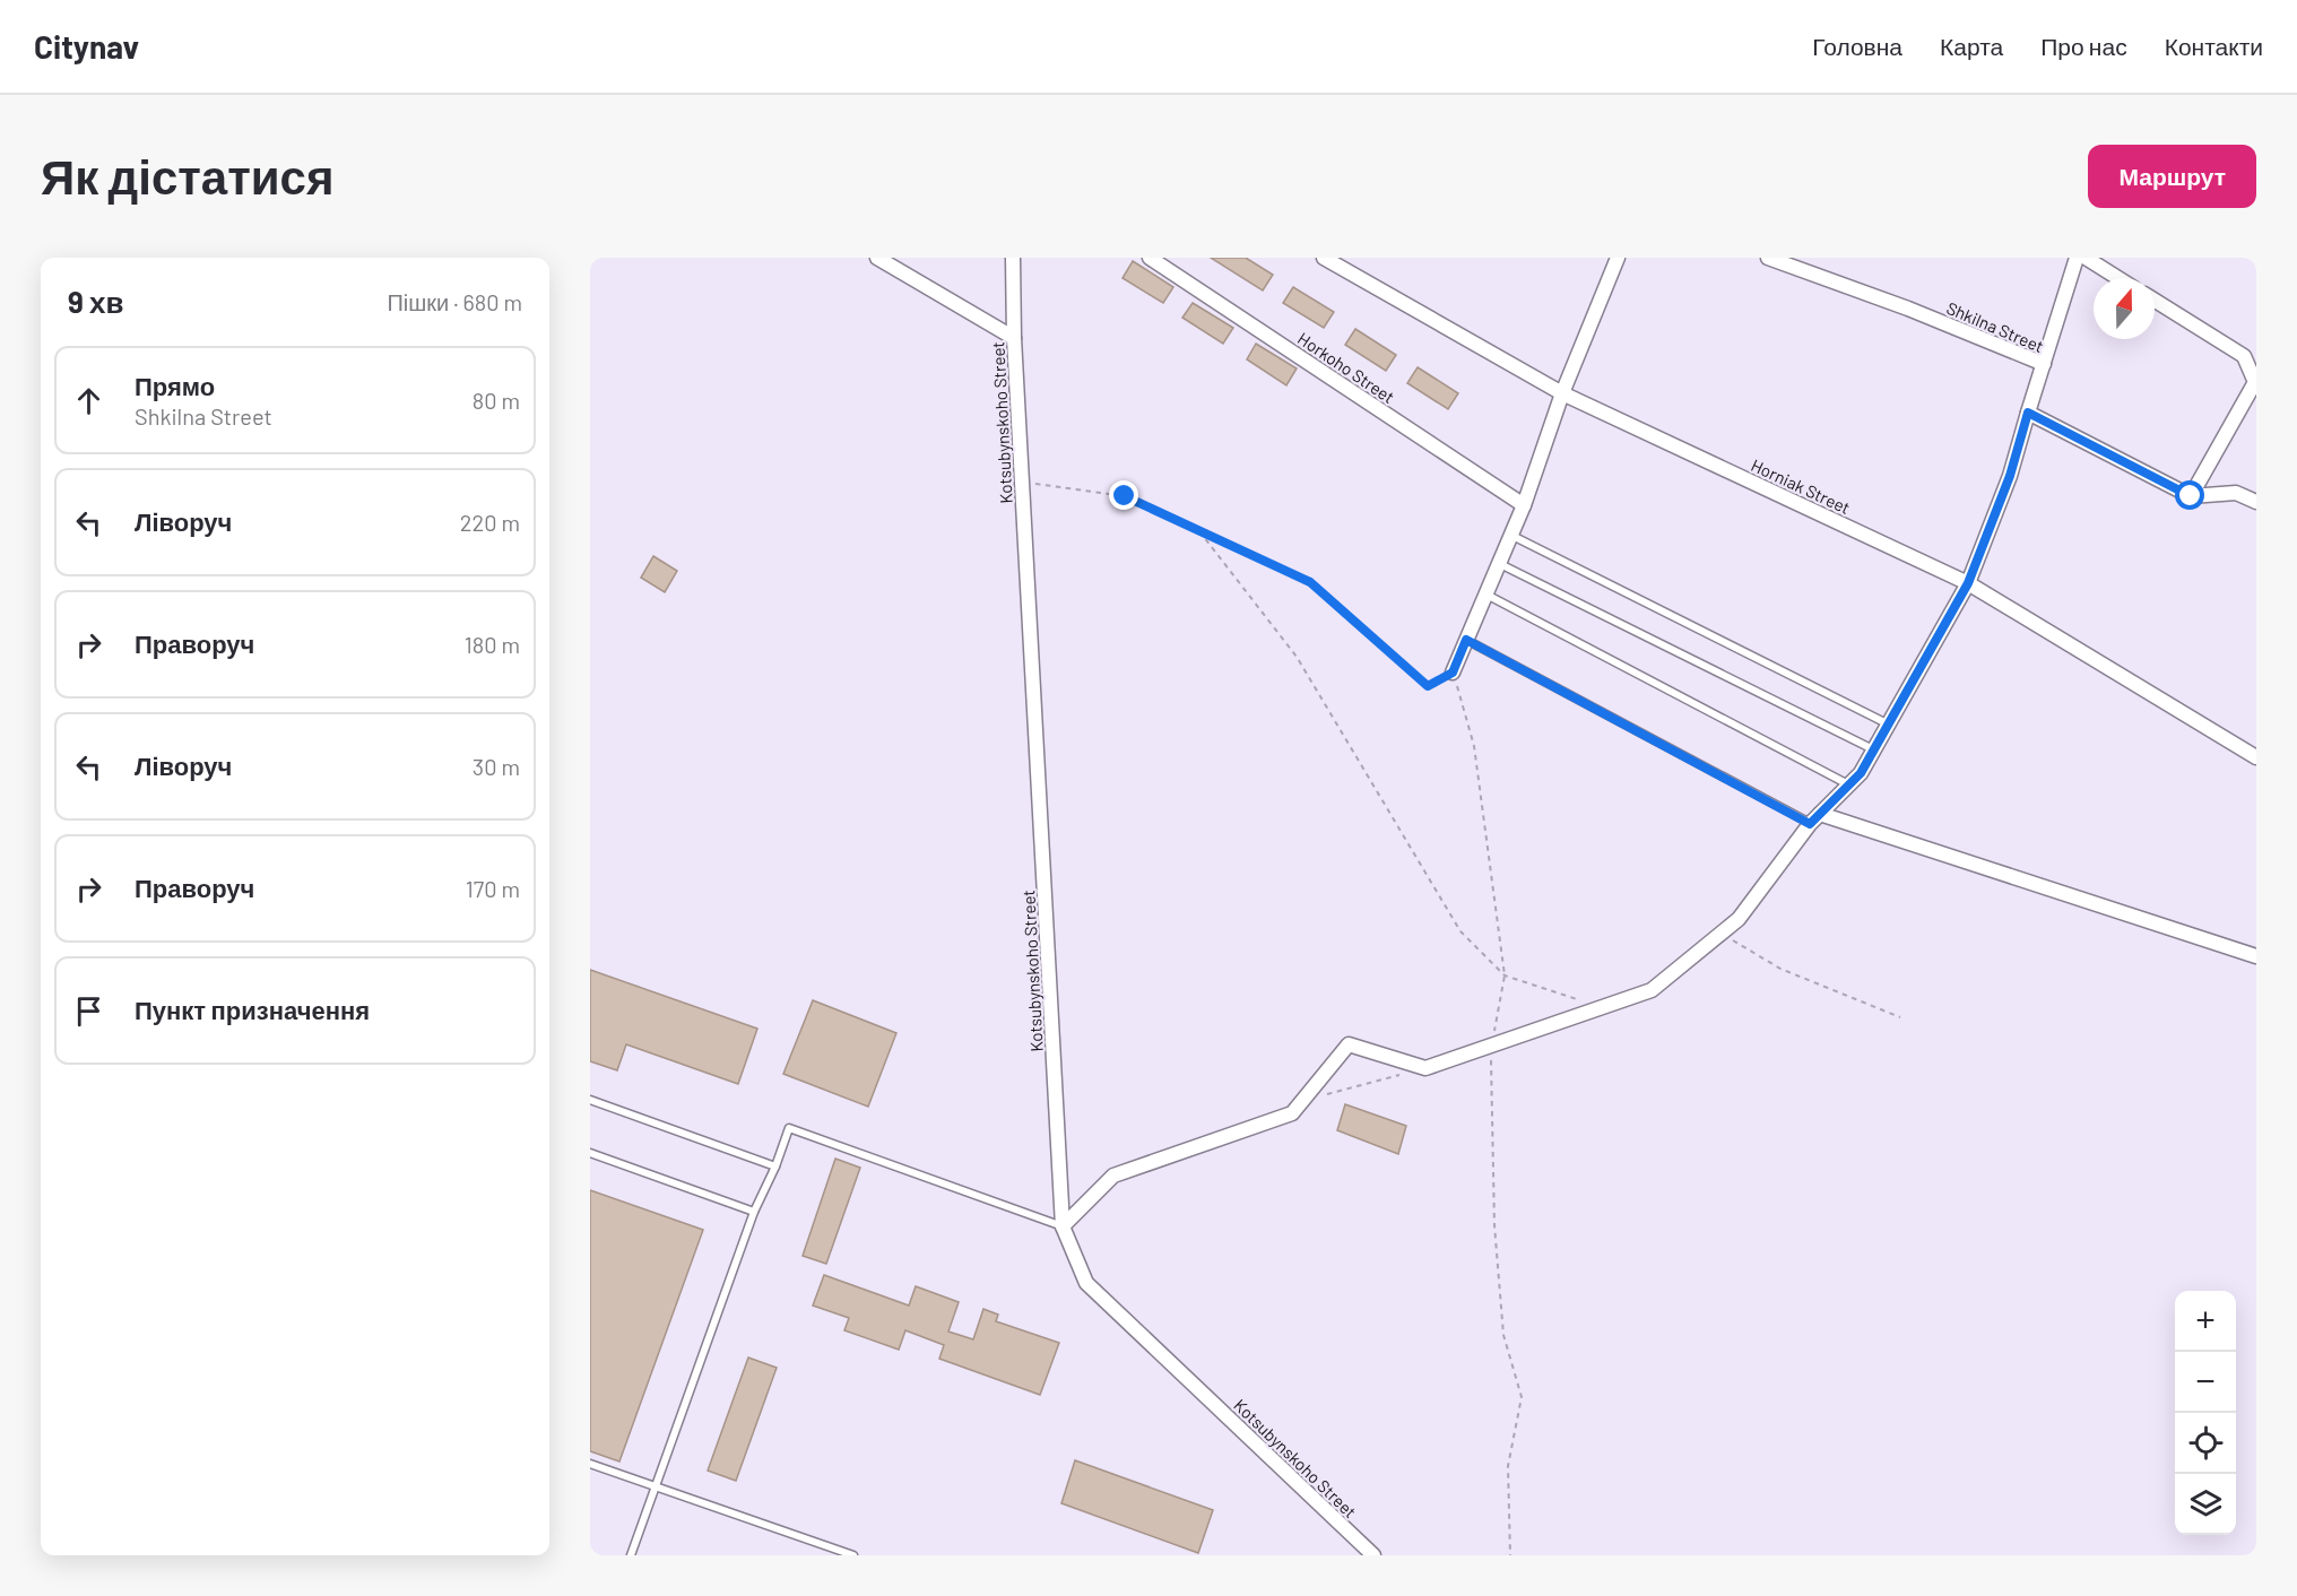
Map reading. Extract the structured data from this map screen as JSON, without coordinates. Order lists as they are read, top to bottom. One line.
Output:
{"streets":{"street":["Shkilna Street","Horkoho Street","Kotsubynskoho Street","Horniak Street"]},"crossings":[["Shkilna Street","Horniak Street"]],"north":"top","page":{"header":"Citynav","nav":["Головна","Карта","Про нас","Контакти"],"buttons":"Маршрут","title":"Як дістатися","heading":["9 хв","Пішки · 680 m"],"list":[["Прямо","Shkilna Street","80 m"],["Ліворуч","220 m"],["Праворуч","180 m"],["Ліворуч","30 m"],["Праворуч","170 m"],"Пункт призначення"],"map_buttons":["+","−"]}}
